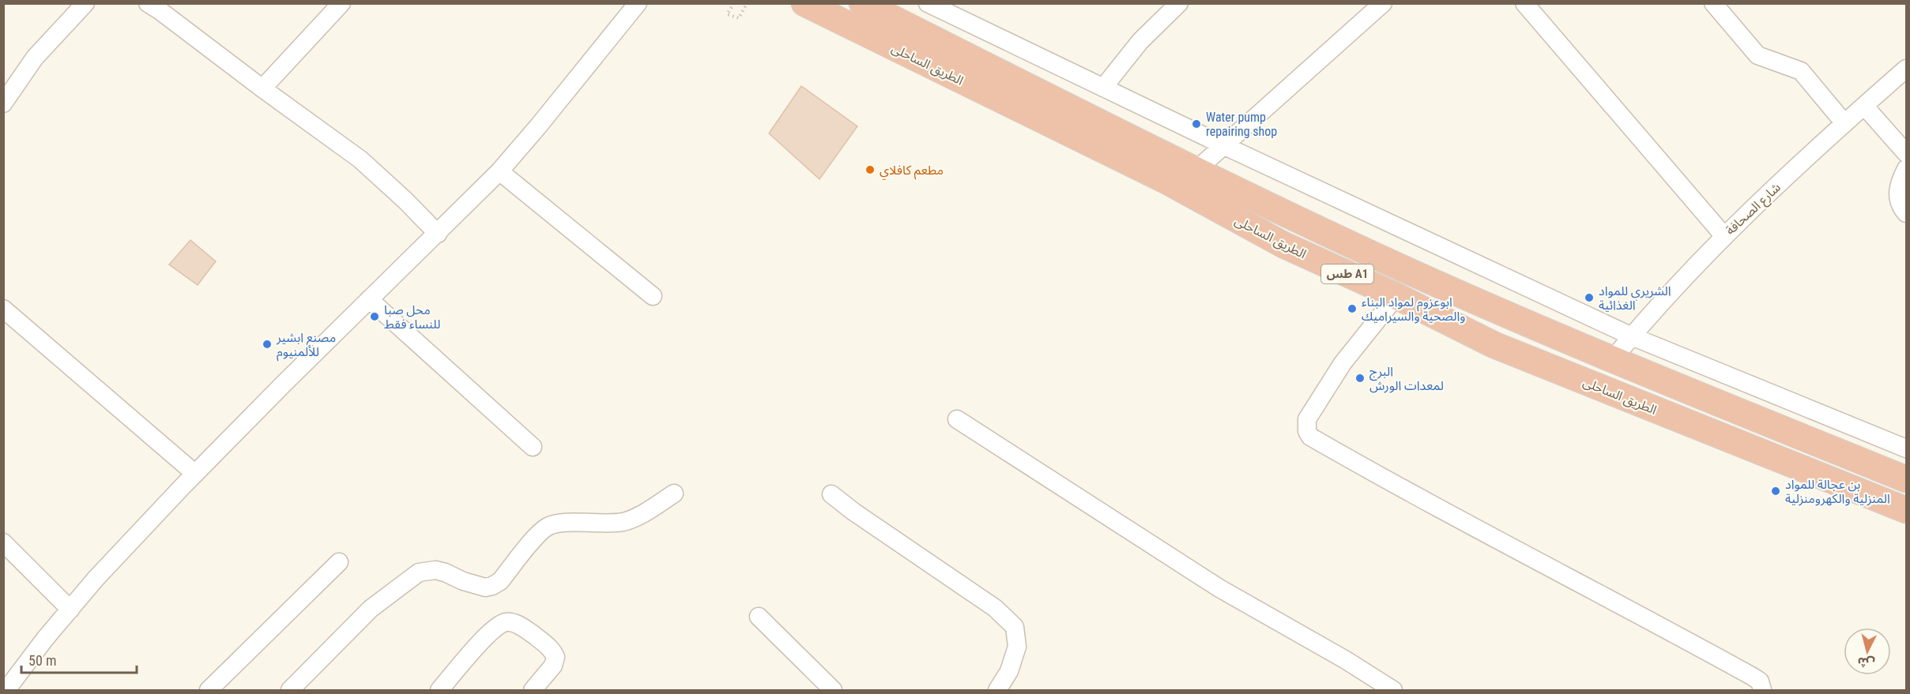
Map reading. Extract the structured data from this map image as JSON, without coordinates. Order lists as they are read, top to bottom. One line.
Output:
{"streets":{"highway":["الطريق الساحلى","طس A1"],"street":["شارع الصحافة"]},"crossings":[["الطريق الساحلى","شارع الصحافة"]],"places":["Water pump repairing shop","مطعم كافلاي","الشريري للمواد الغذائية","ابوعزوم لمواد البناء والصحية والسيراميك","محل صبا للنساء فقط","مصنع ابشير للألمنيوم","البرج لمعدات الورش","بن عجالة للمواد المنزلية والكهرومنزلية"],"scale_bar":"50 m","north":"bottom"}
